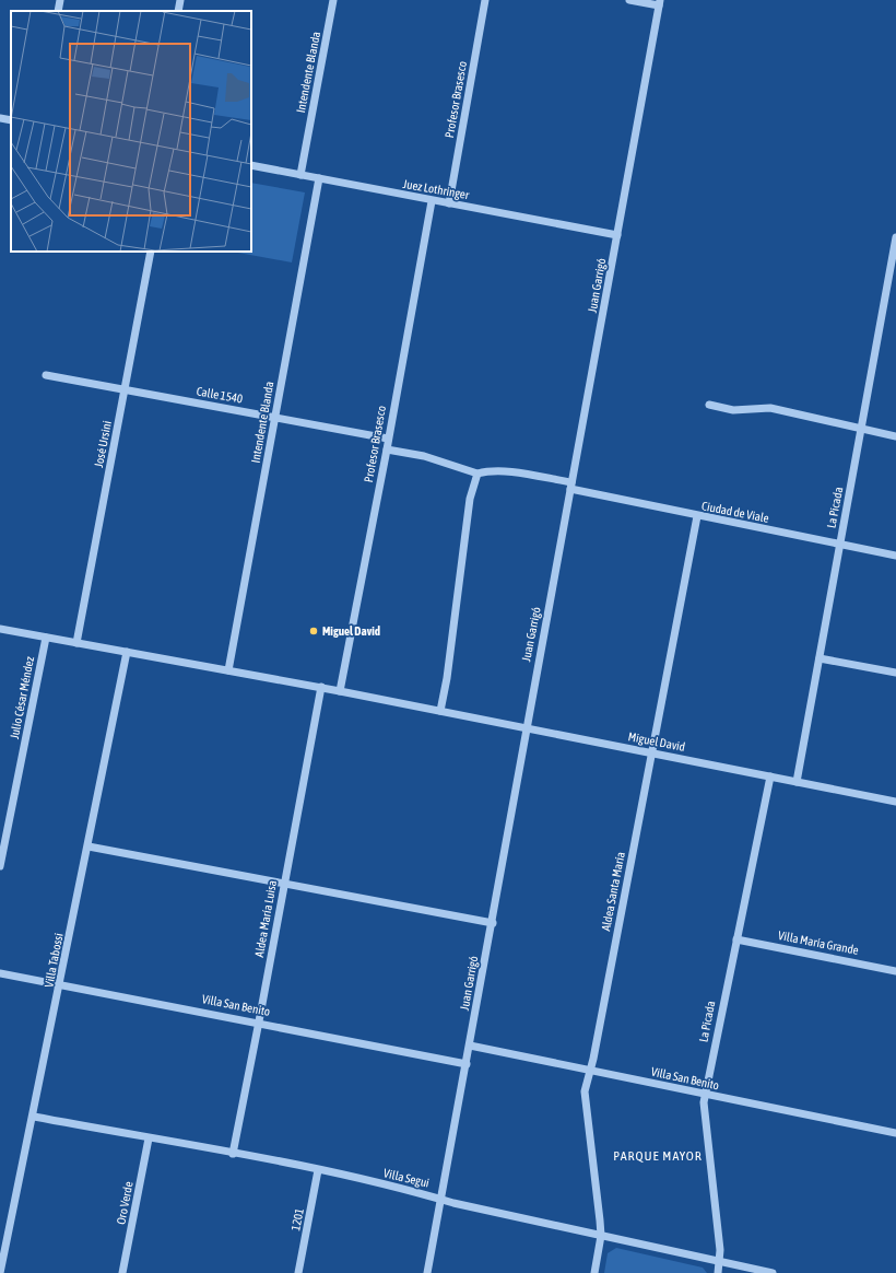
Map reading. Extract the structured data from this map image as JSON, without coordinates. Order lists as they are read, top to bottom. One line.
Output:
{"streets":{"street":["Intendente Blanda","Profesor Brasesco","Juez Lothringer","Juan Garrigó","Calle 1540","José Ursini","La Picada","Ciudad de Viale","Julio César Méndez","Miguel David","Aldea Santa María","Aldea María Luisa","Villa María Grande","Villa Tabossi","Villa San Benito","Villa Segui","Oro Verde","1201"]},"crossings":[["Intendente Blanda","Juez Lothringer"],["Intendente Blanda","Calle 1540"],["Intendente Blanda","Miguel David"],["Profesor Brasesco","Juez Lothringer"],["Profesor Brasesco","Calle 1540"],["Profesor Brasesco","Miguel David"],["Juez Lothringer","Juan Garrigó"],["Juan Garrigó","Ciudad de Viale"],["Juan Garrigó","Miguel David"],["Juan Garrigó","Villa San Benito"],["Juan Garrigó","Villa Segui"],["Calle 1540","José Ursini"],["José Ursini","Miguel David"],["La Picada","Ciudad de Viale"],["La Picada","Miguel David"],["La Picada","Villa María Grande"],["La Picada","Villa San Benito"],["La Picada","Villa Segui"],["Ciudad de Viale","Aldea Santa María"],["Julio César Méndez","Miguel David"],["Miguel David","Aldea Santa María"],["Miguel David","Aldea María Luisa"],["Miguel David","Villa Tabossi"],["Aldea Santa María","Villa San Benito"],["Aldea Santa María","Villa Segui"],["Aldea María Luisa","Villa San Benito"],["Aldea María Luisa","Villa Segui"],["Villa Tabossi","Villa San Benito"],["Villa Tabossi","Villa Segui"],["Villa Segui","Oro Verde"],["Villa Segui","1201"]],"districts":["PARQUE MAYOR"],"places":["Miguel David"]}
